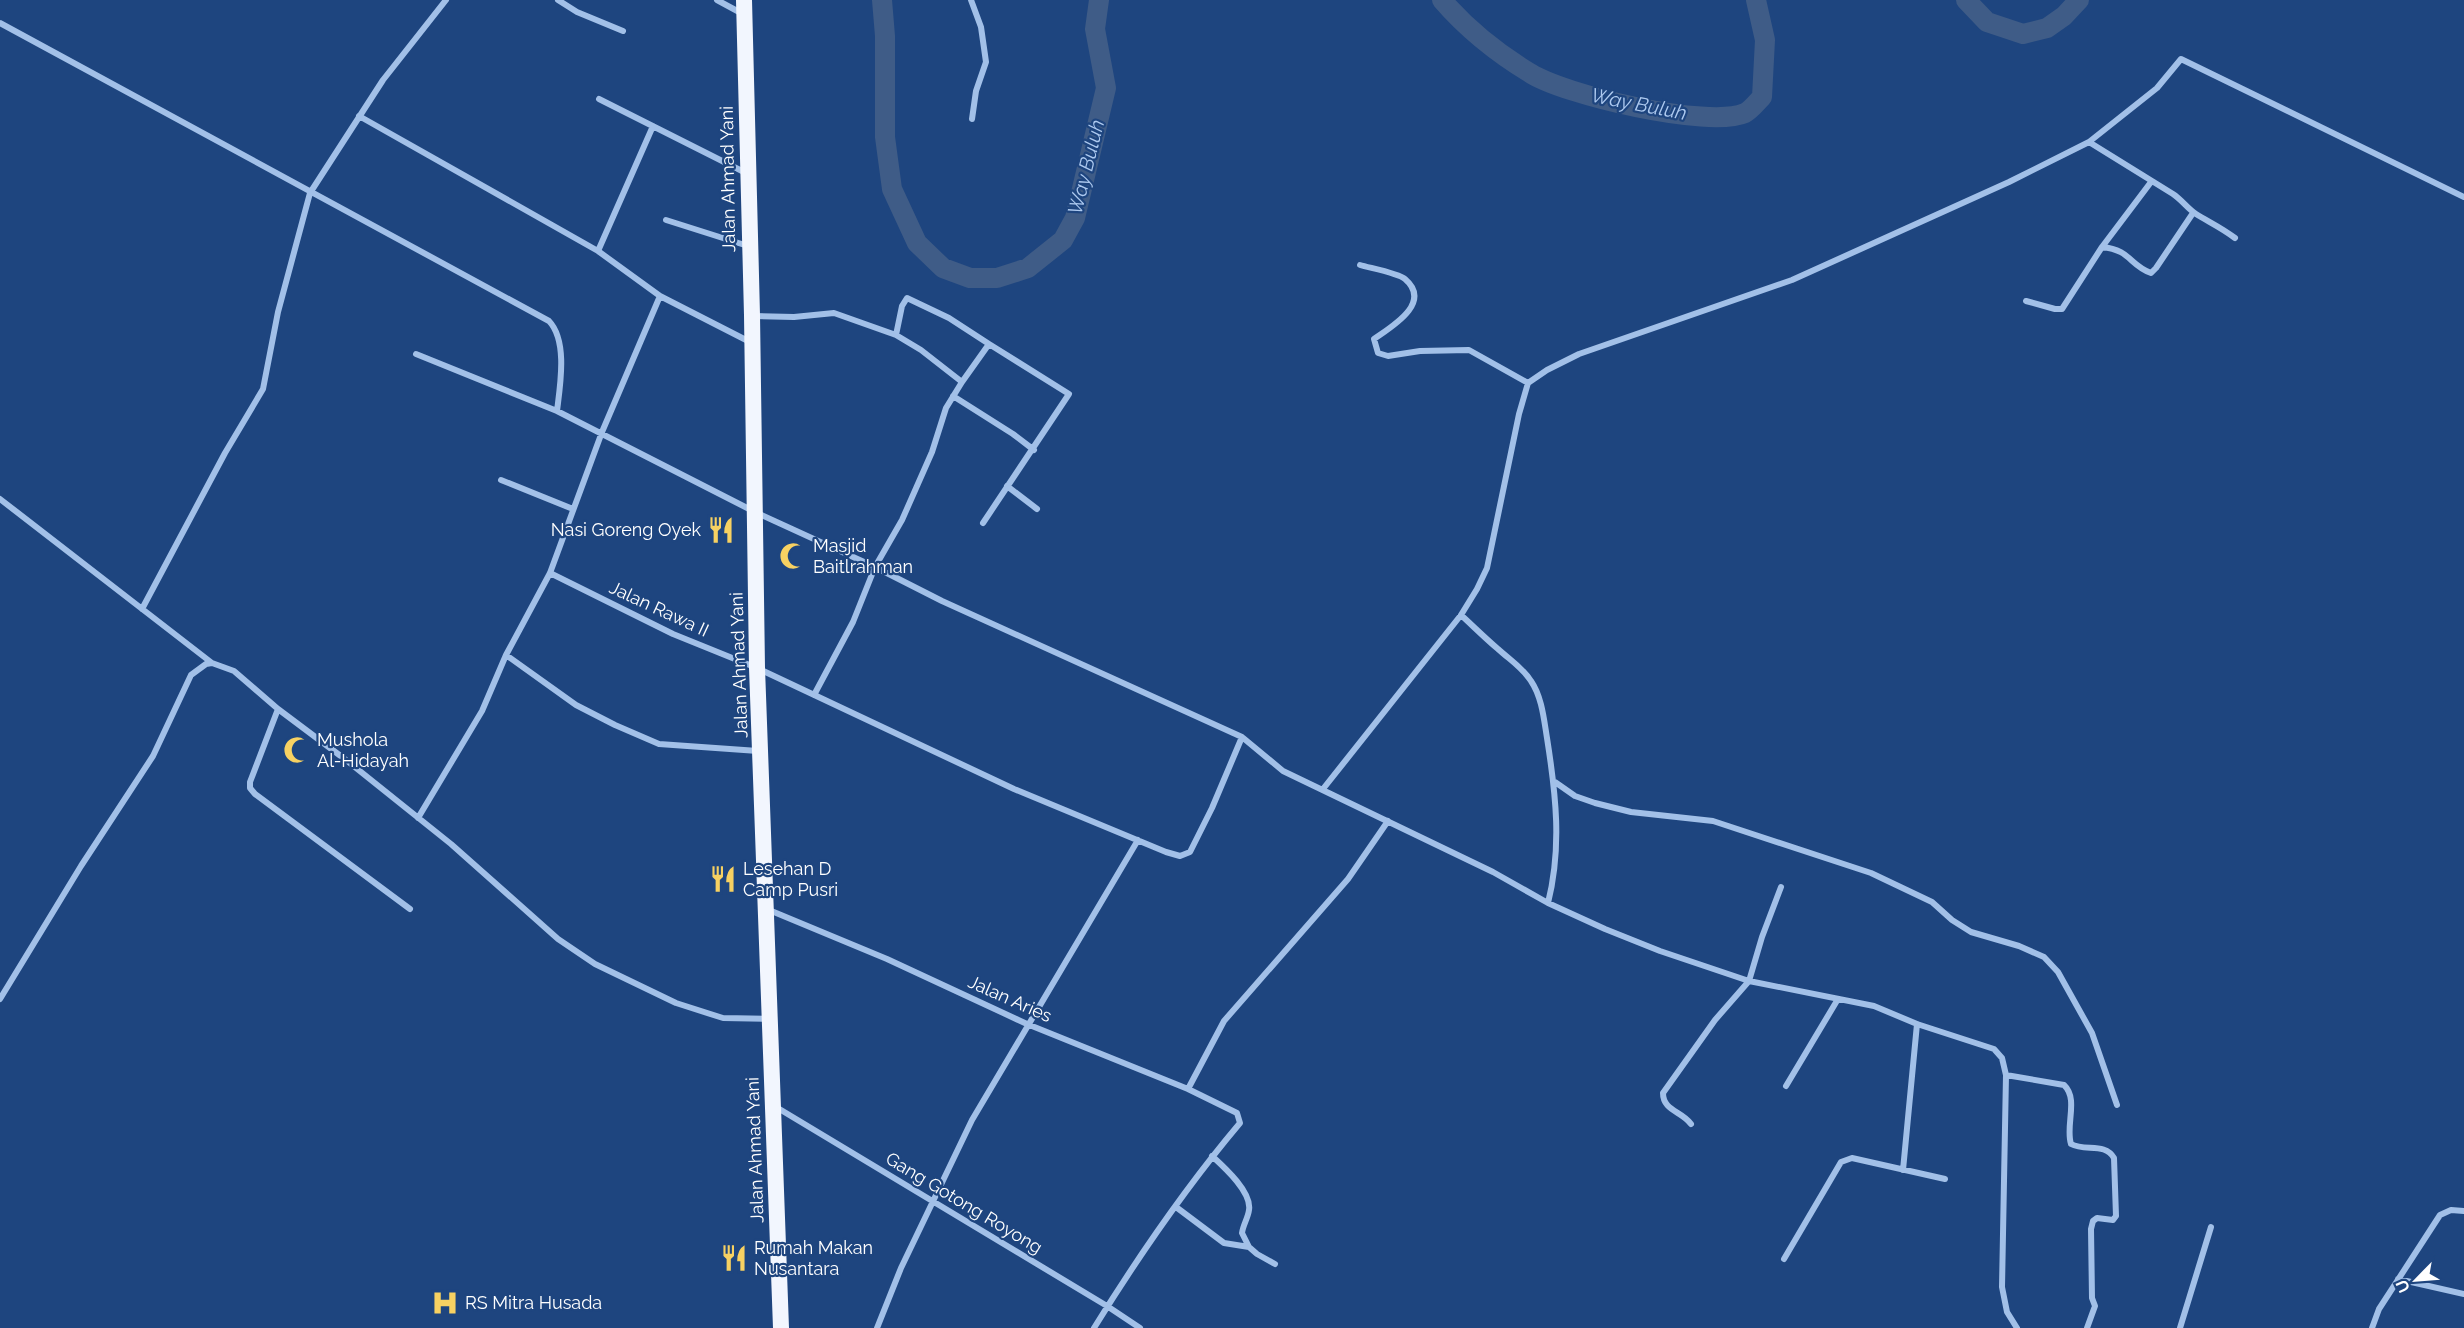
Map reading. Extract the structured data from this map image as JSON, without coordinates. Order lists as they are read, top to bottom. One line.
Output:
{"streets":{"highway":["Jalan Ahmad Yani"],"street":["Jalan Rawa II","Jalan Aries","Gang Gotong Royong"]},"crossings":[["Jalan Ahmad Yani","Jalan Rawa II"],["Jalan Ahmad Yani","Jalan Aries"],["Jalan Ahmad Yani","Gang Gotong Royong"]],"water":["Way Buluh"],"places":{"restaurant":["Nasi Goreng Oyek","Lesehan D Camp Pusri","Rumah Makan Nusantara"],"mosque":["Masjid Baitlrahman","Mushola Al-Hidayah"],"hospital":["RS Mitra Husada"]},"north":"bottom left"}
